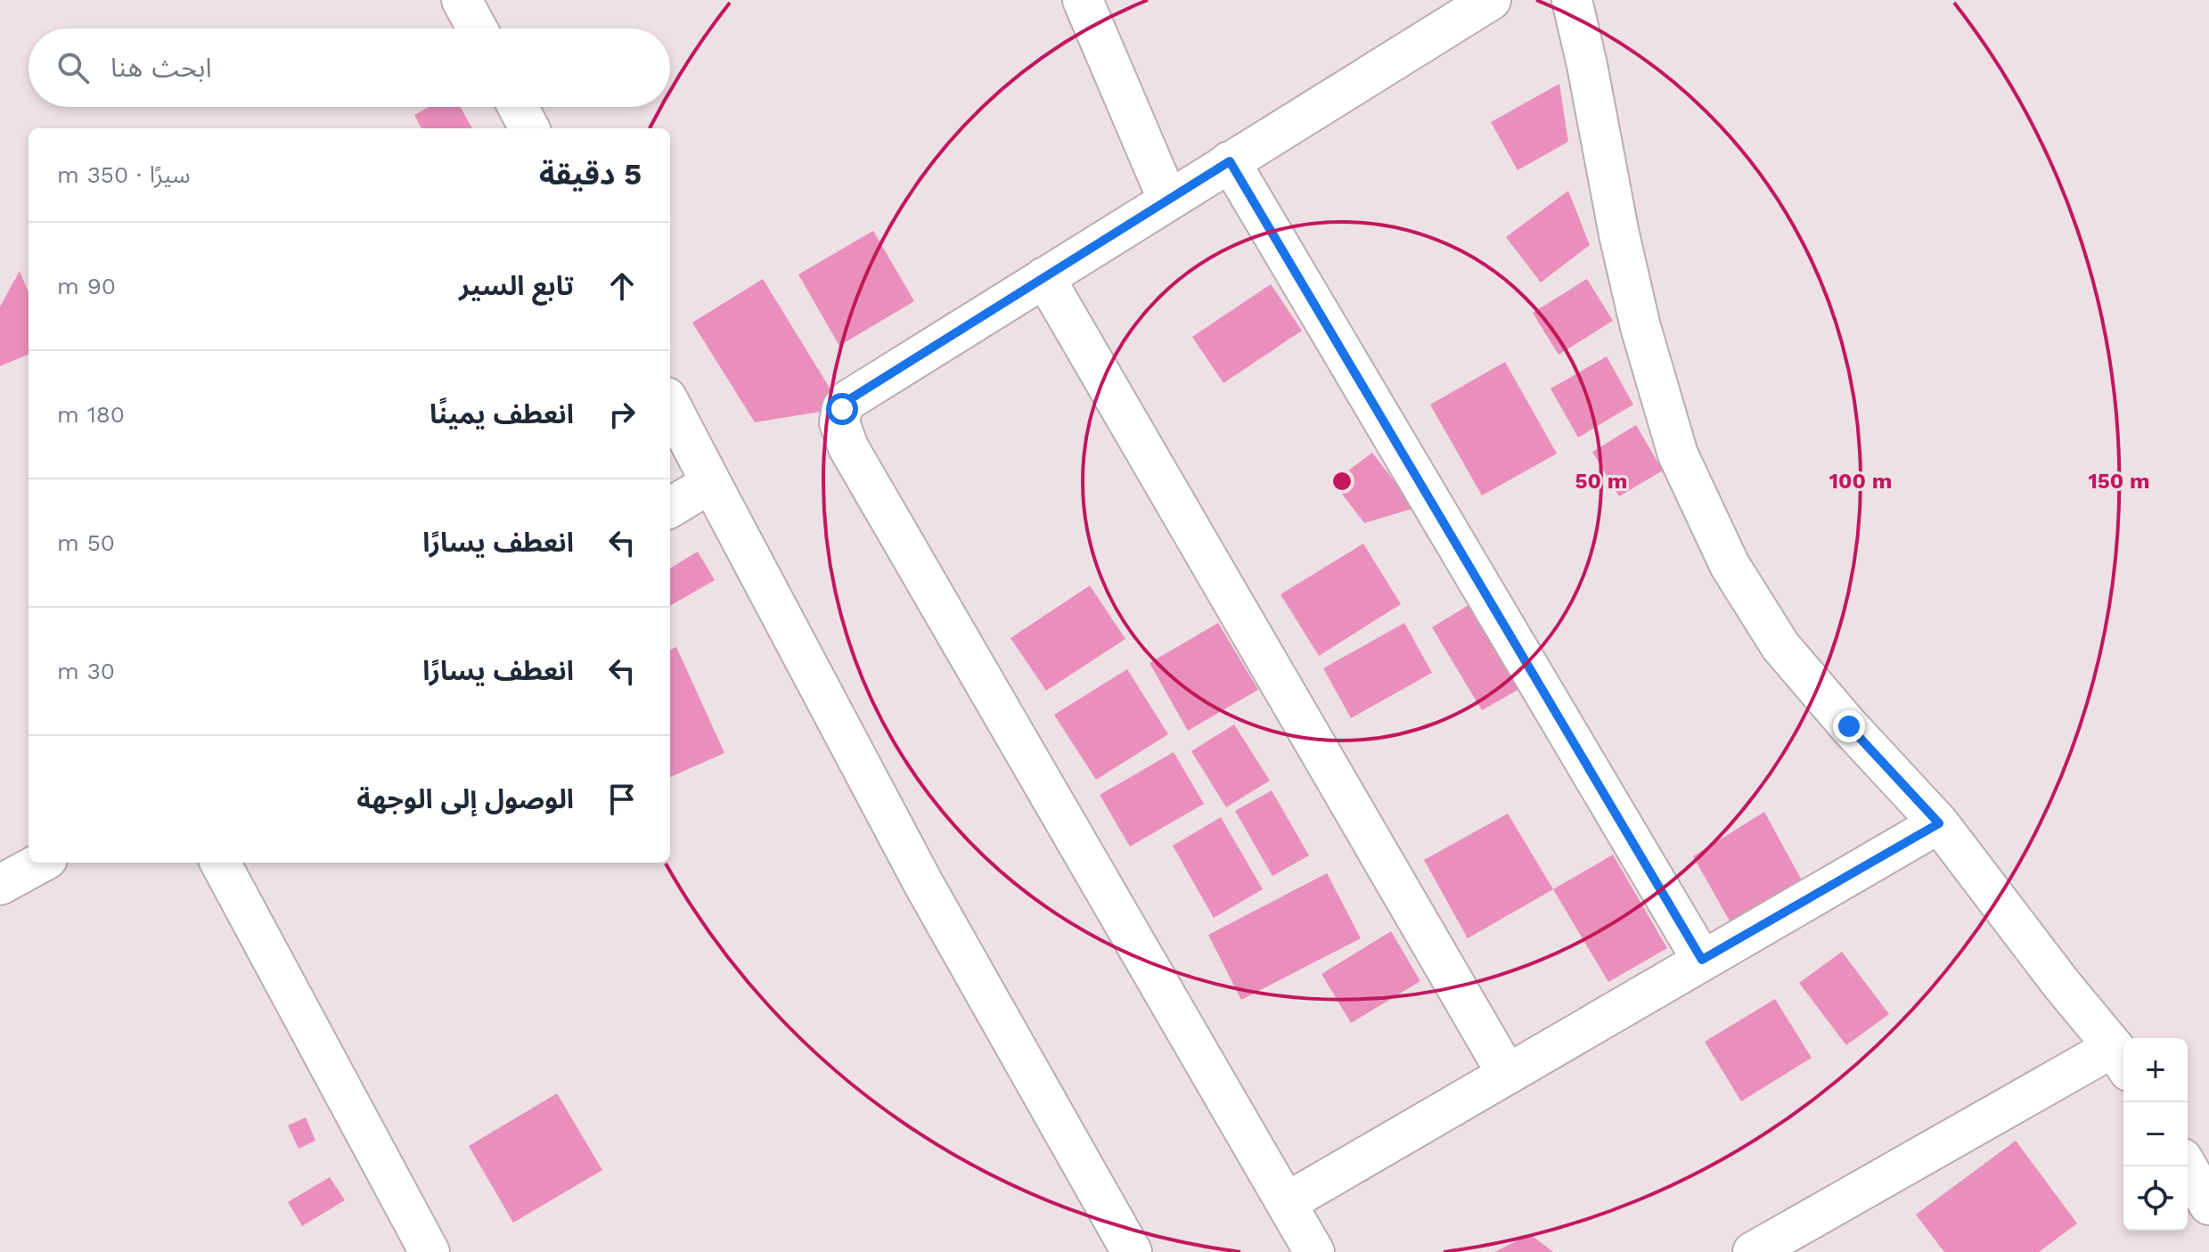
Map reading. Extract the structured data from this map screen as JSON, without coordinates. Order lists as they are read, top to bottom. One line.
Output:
{"page":{"search":"ابحث هنا","heading":["5 دقيقة","سيرًا · 350 m"],"list":[["تابع السير","90 m"],["انعطف يمينًا","180 m"],["انعطف يسارًا","50 m"],["انعطف يسارًا","30 m"],"الوصول إلى الوجهة"],"map_buttons":["+","−"]},"rings":["50 m","100 m","150 m"]}
